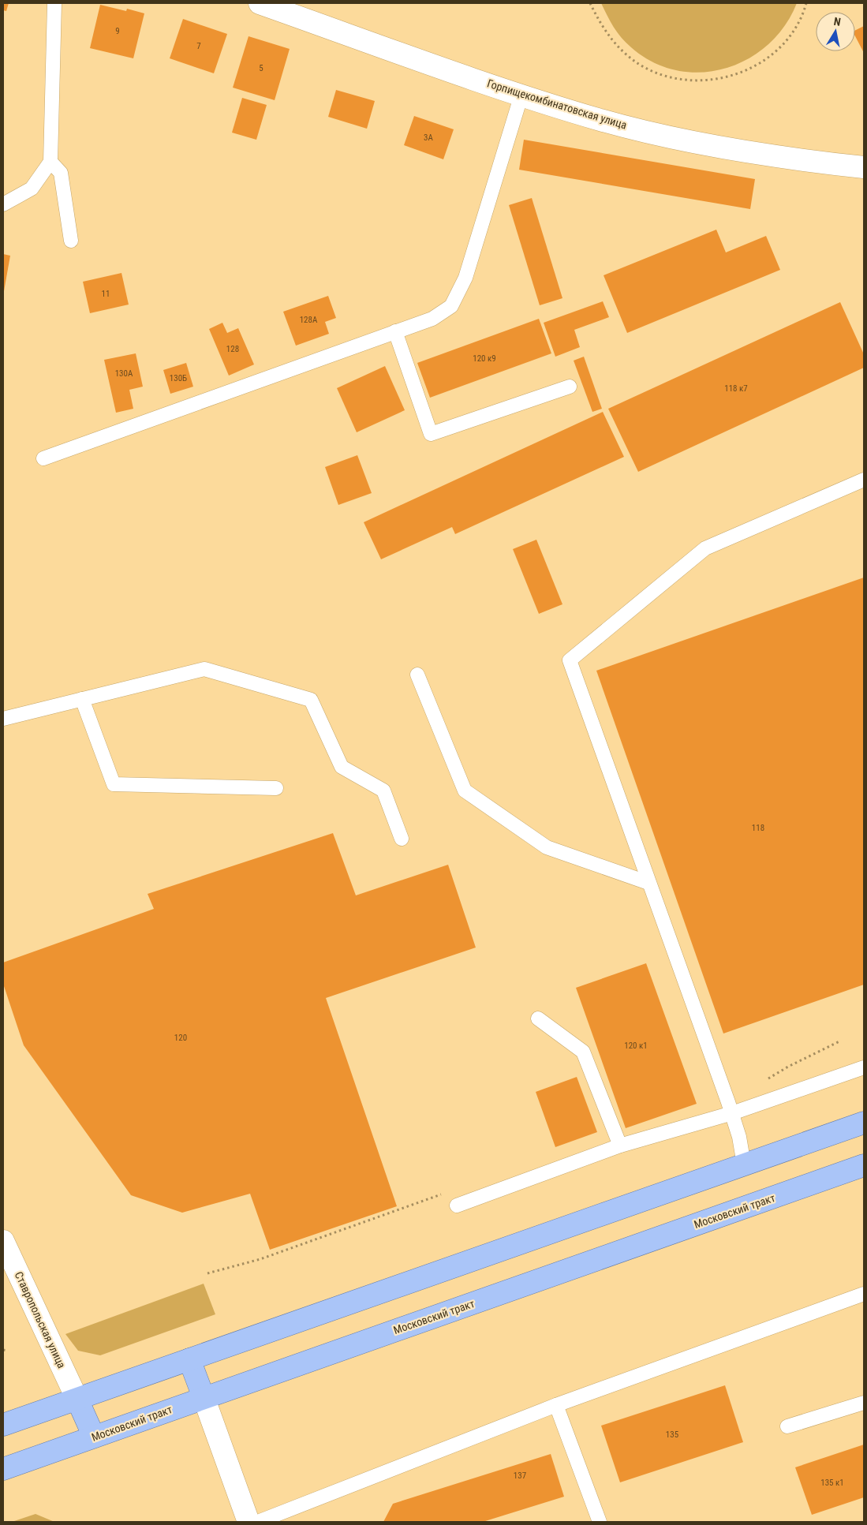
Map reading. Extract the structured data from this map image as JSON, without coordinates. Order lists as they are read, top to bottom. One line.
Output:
{"streets":{"main road":["Московский тракт"],"street":["Горпищекомбинатовская улица","Ставропольская улица"]},"house_numbers":["9","7","5","3А","11","128А","128","120 к9","130А","130Б","118 к7","118","120","120 к1","135","137","135 к1"],"north":"top"}
